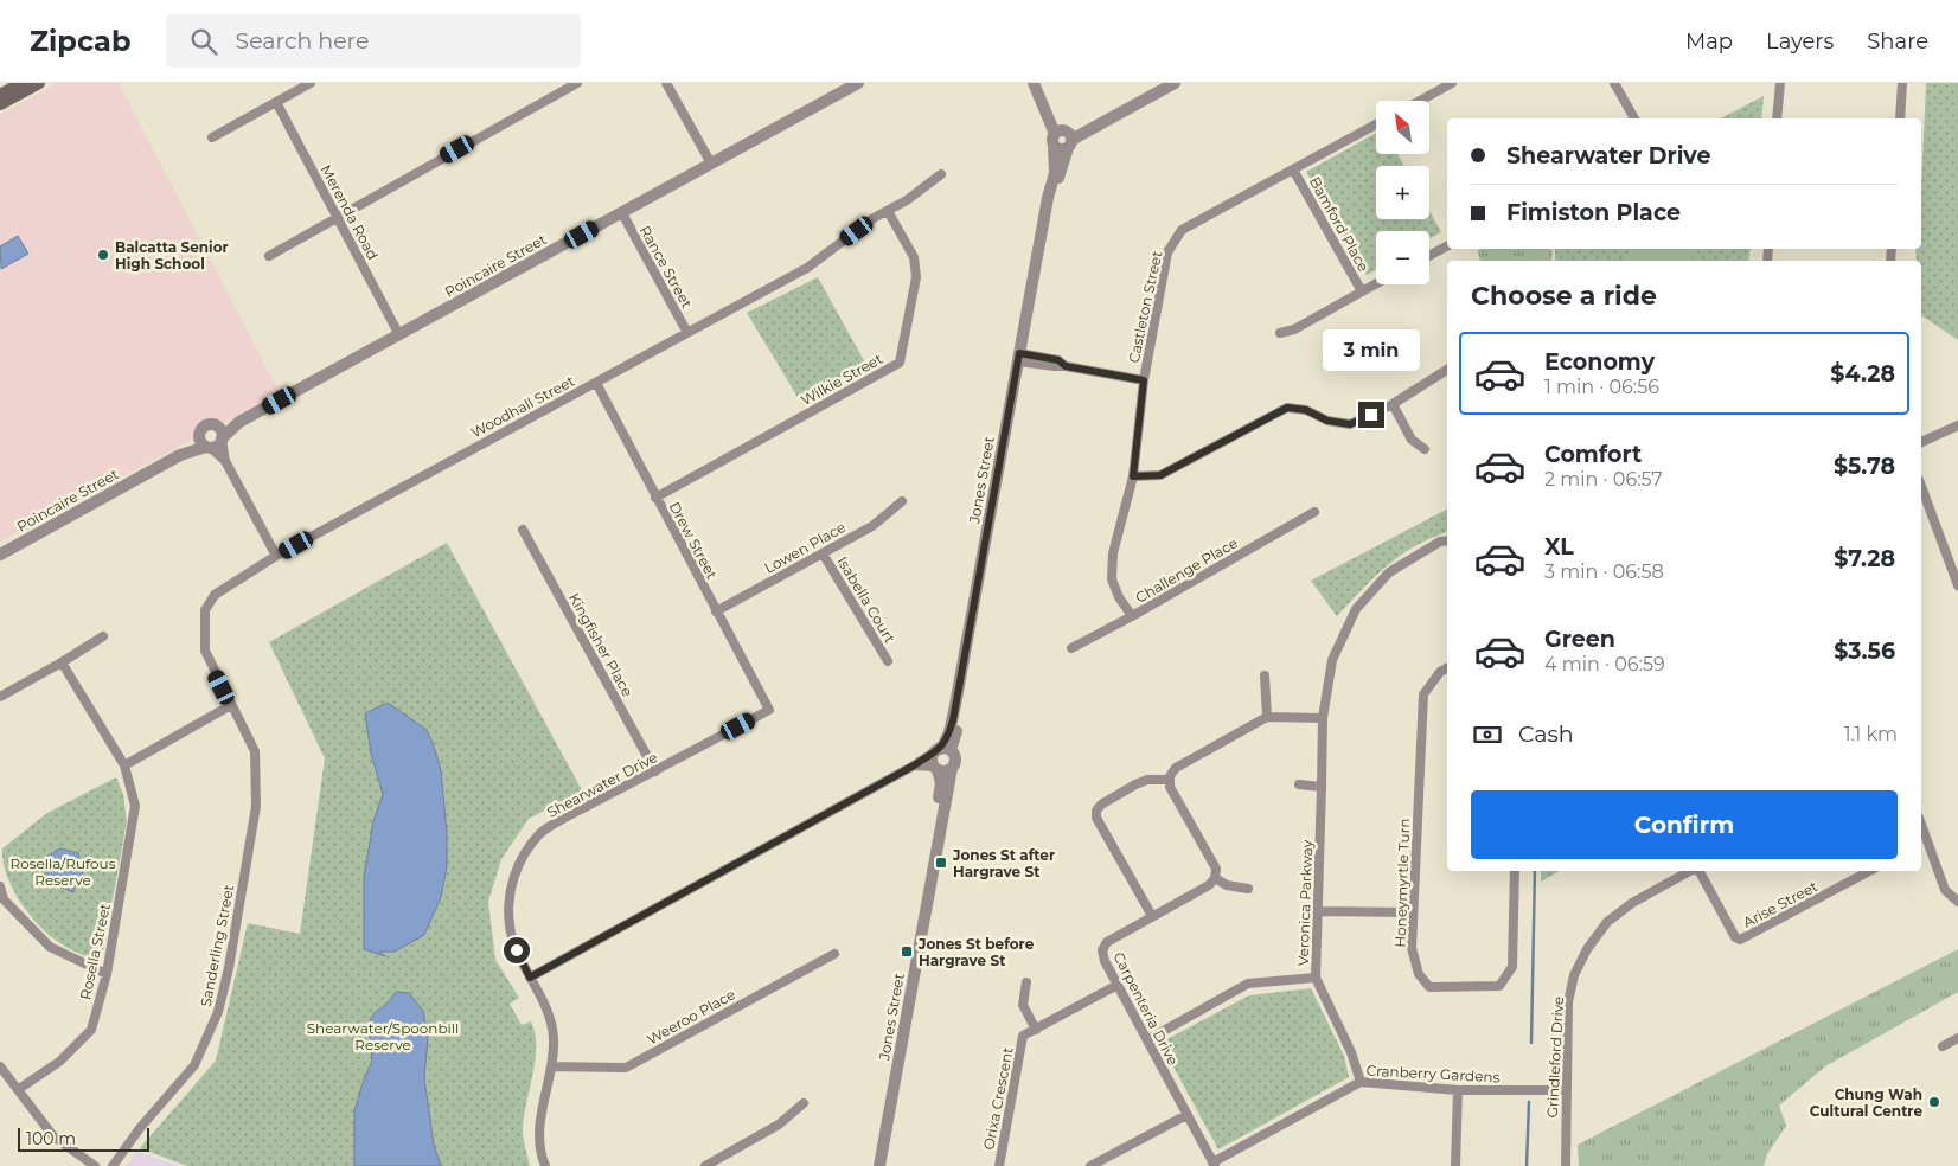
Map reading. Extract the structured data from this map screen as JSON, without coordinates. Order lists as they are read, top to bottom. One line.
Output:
{"streets":{"street":["Merenda Road","Bamford Place","Poincaire Street","Rance Street","Castleton Street","Wilkie Street","Woodhall Street","Jones Street","Drew Street","Lowen Place","Challenge Place","Isabella Court","Kingfisher Place","Shearwater Drive","Honeymyrtle Turn","Veronica Parkway","Arise Street","Sanderling Street","Rosella Street","Carpenteria Drive","Weeroo Place","Grindleford Drive","Cranberry Gardens","Orixa Crescent"]},"crossings":[["Merenda Road","Poincaire Street"],["Bamford Place","Castleton Street"],["Poincaire Street","Rance Street"],["Rance Street","Woodhall Street"],["Castleton Street","Challenge Place"],["Wilkie Street","Woodhall Street"],["Wilkie Street","Drew Street"],["Woodhall Street","Drew Street"],["Woodhall Street","Sanderling Street"],["Drew Street","Lowen Place"],["Drew Street","Shearwater Drive"],["Lowen Place","Isabella Court"],["Kingfisher Place","Shearwater Drive"],["Shearwater Drive","Weeroo Place"],["Veronica Parkway","Cranberry Gardens"],["Carpenteria Drive","Cranberry Gardens"],["Carpenteria Drive","Orixa Crescent"],["Grindleford Drive","Cranberry Gardens"]],"parks":["Rosella/Rufous Reserve","Shearwater/Spoonbill Reserve"],"places":{"other":["Balcatta Senior High School","Chung Wah Cultural Centre"],"transit":["Jones St after Hargrave St","Jones St before Hargrave St"]},"scale_bar":"100 m","north":"top left","page":{"header":"Zipcab","search":"Search here","nav":["Map","Layers","Share"],"map_buttons":["+","−"],"banner":["Shearwater Drive","Fimiston Place"],"heading":"Choose a ride","bubble":"3 min","list":[{"name":"Economy","note":"1 min · 06:56","value":"$4.28"},{"name":"Comfort","note":"2 min · 06:57","value":"$5.78"},{"name":"XL","note":"3 min · 06:58","value":"$7.28"},{"name":"Green","note":"4 min · 06:59","value":"$3.56"}],"pay":["Cash","1.1 km"],"buttons":"Confirm","scale":"100 m"}}
